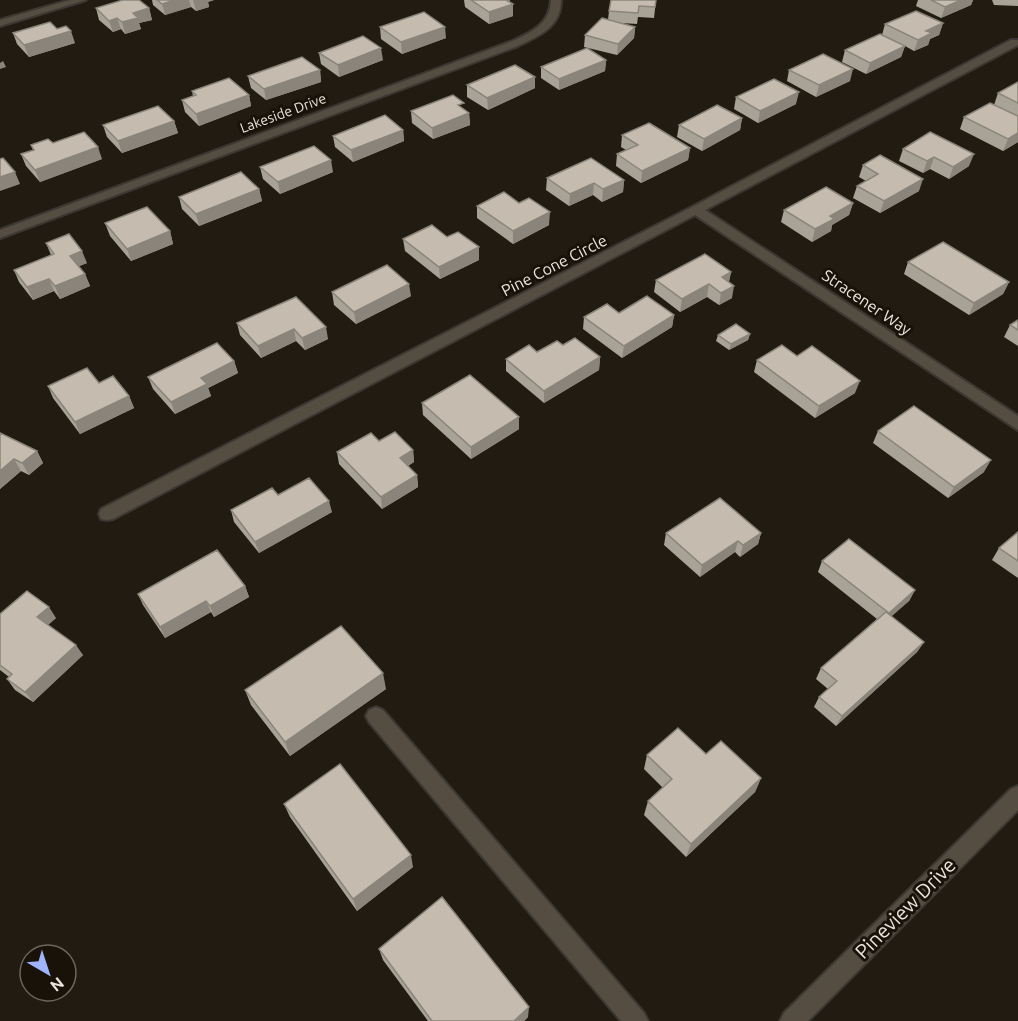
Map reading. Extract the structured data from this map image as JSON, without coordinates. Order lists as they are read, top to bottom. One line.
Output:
{"streets":{"street":["Lakeside Drive","Pine Cone Circle","Stracener Way","Pineview Drive"]},"crossings":[["Pine Cone Circle","Stracener Way"]],"north":"bottom right"}
